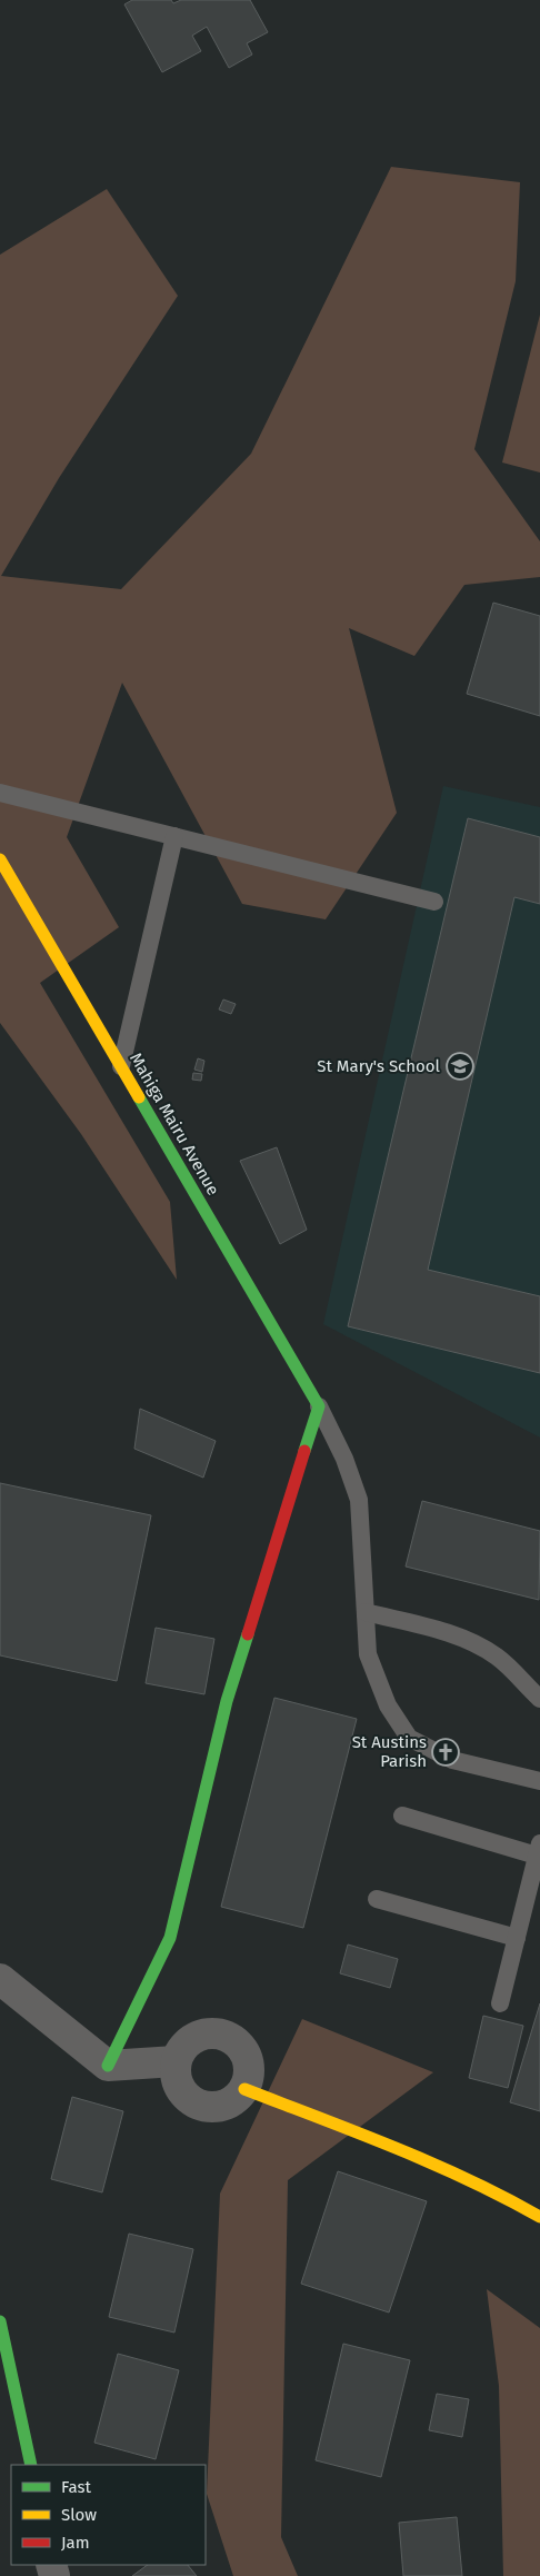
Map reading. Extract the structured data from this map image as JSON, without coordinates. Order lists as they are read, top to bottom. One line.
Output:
{"streets":{"street":["Mahiga Mairu Avenue"]},"places":{"school or university":["St Mary's School"],"church":["St Austins Parish"]},"legend":["Fast","Slow","Jam"]}
